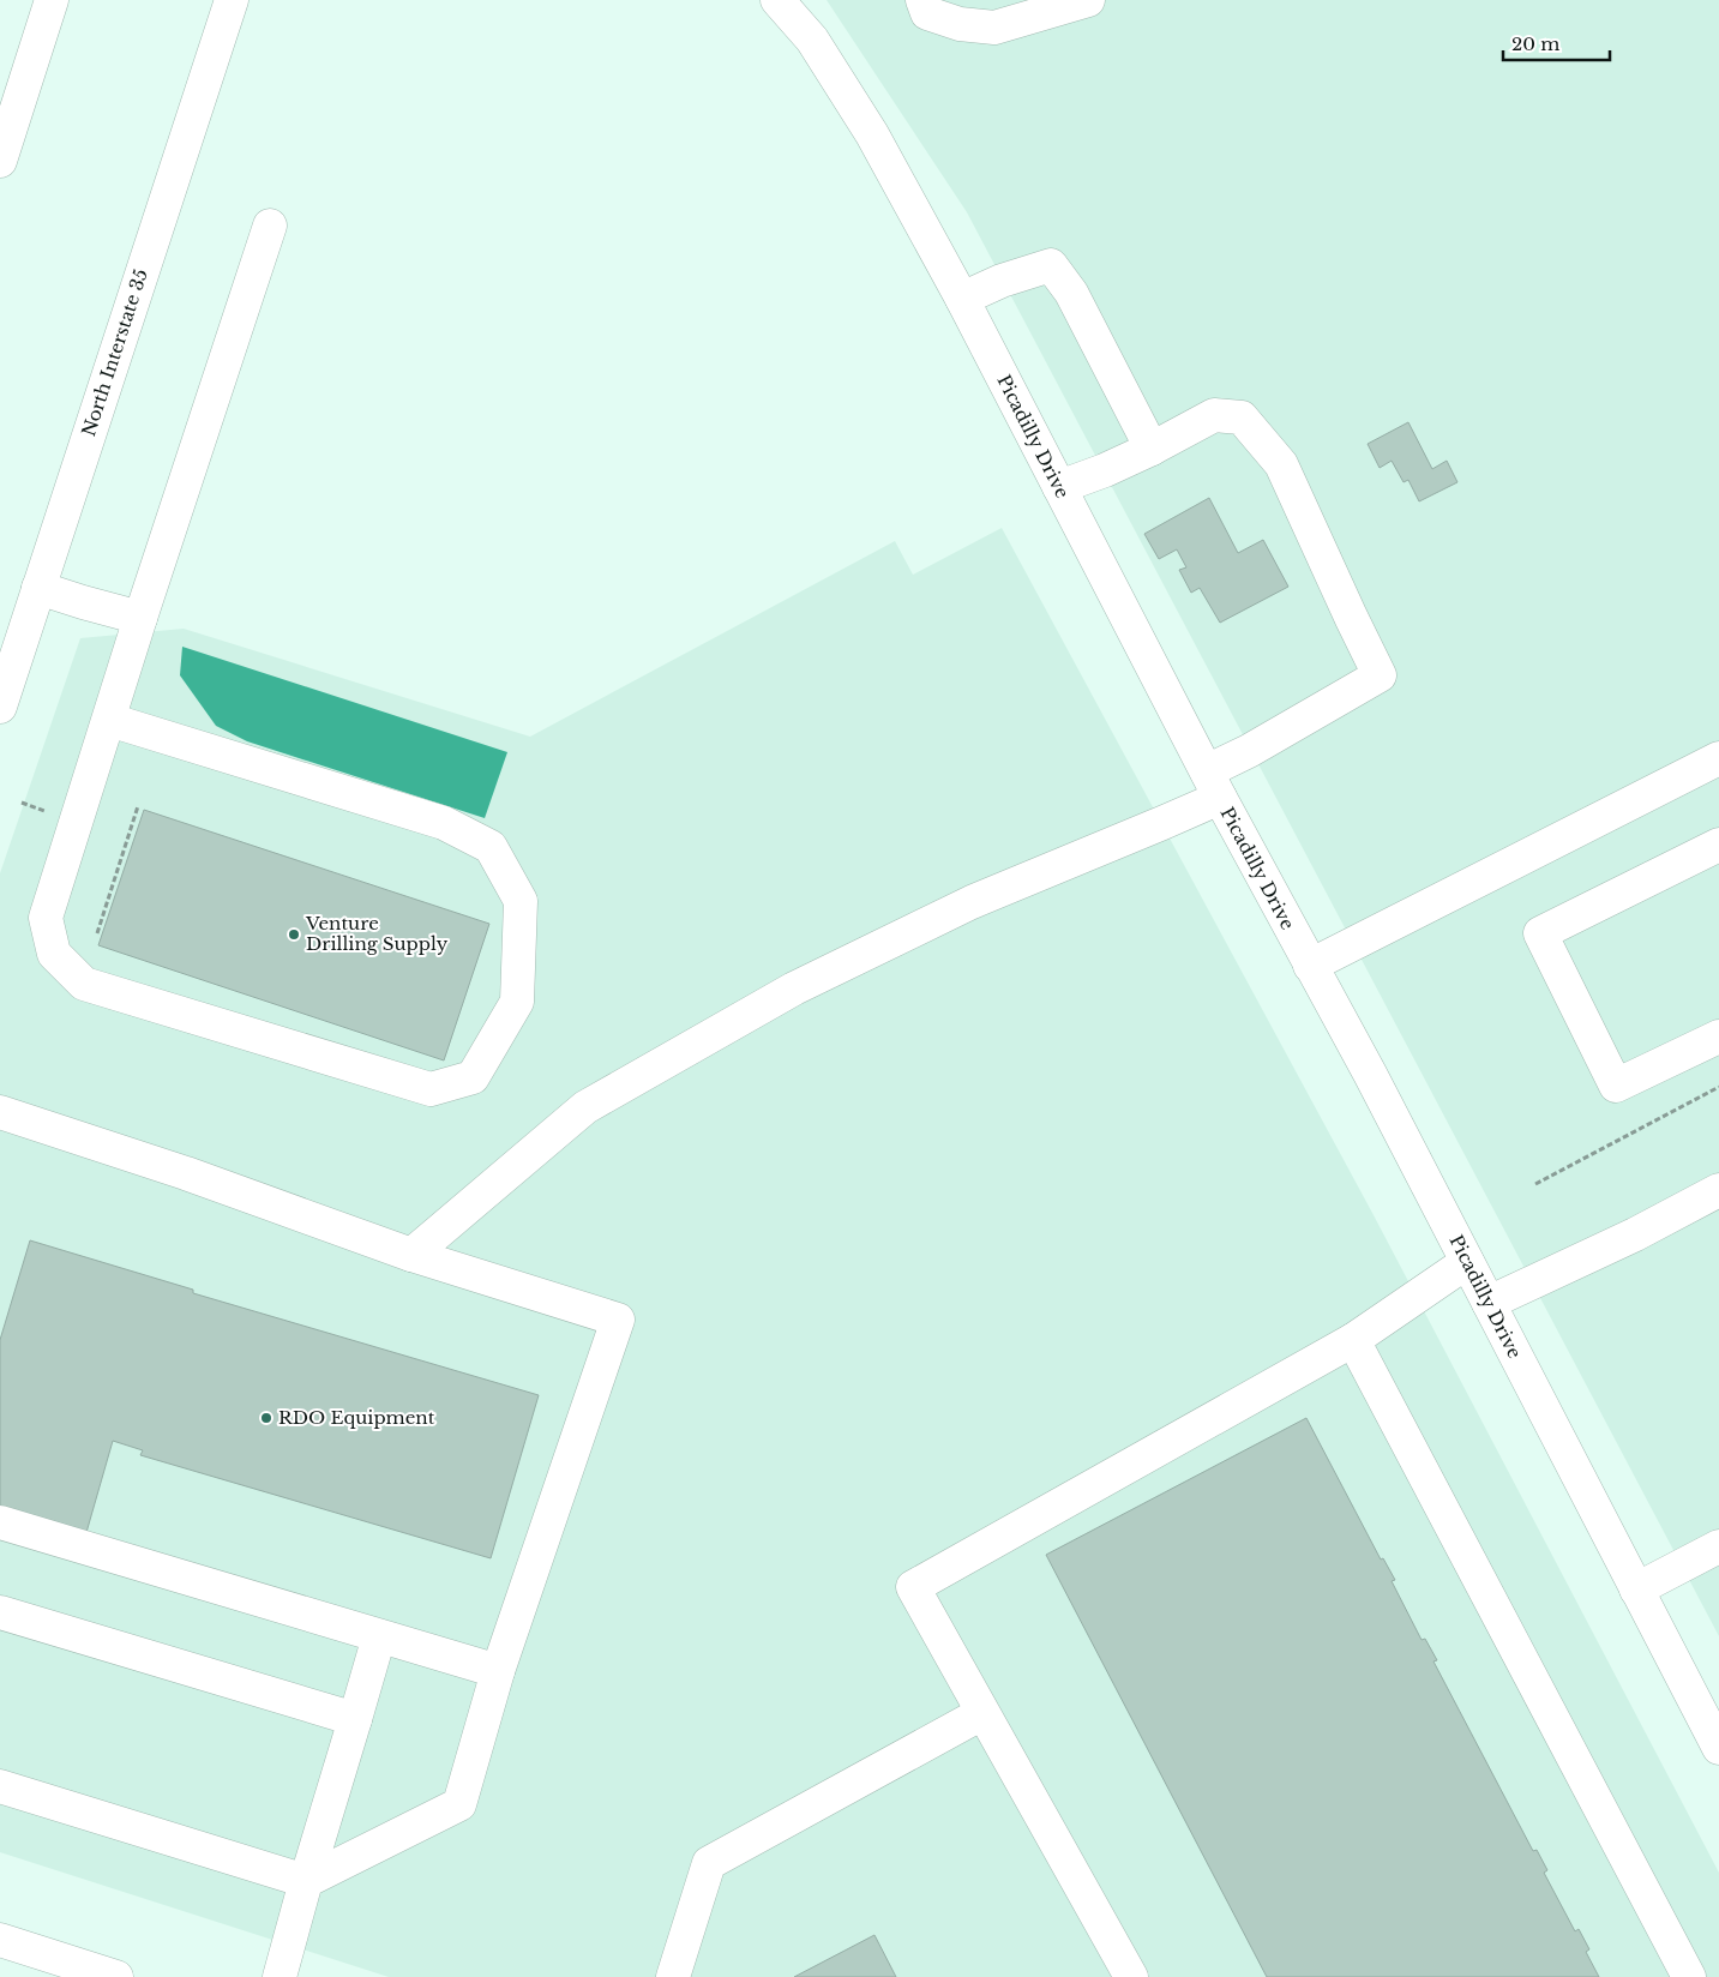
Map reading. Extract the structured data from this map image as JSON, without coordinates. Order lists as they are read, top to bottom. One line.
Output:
{"streets":{"main road":["North Interstate 35","Picadilly Drive"]},"places":["Venture Drilling Supply","RDO Equipment"],"scale_bar":"20 m"}
